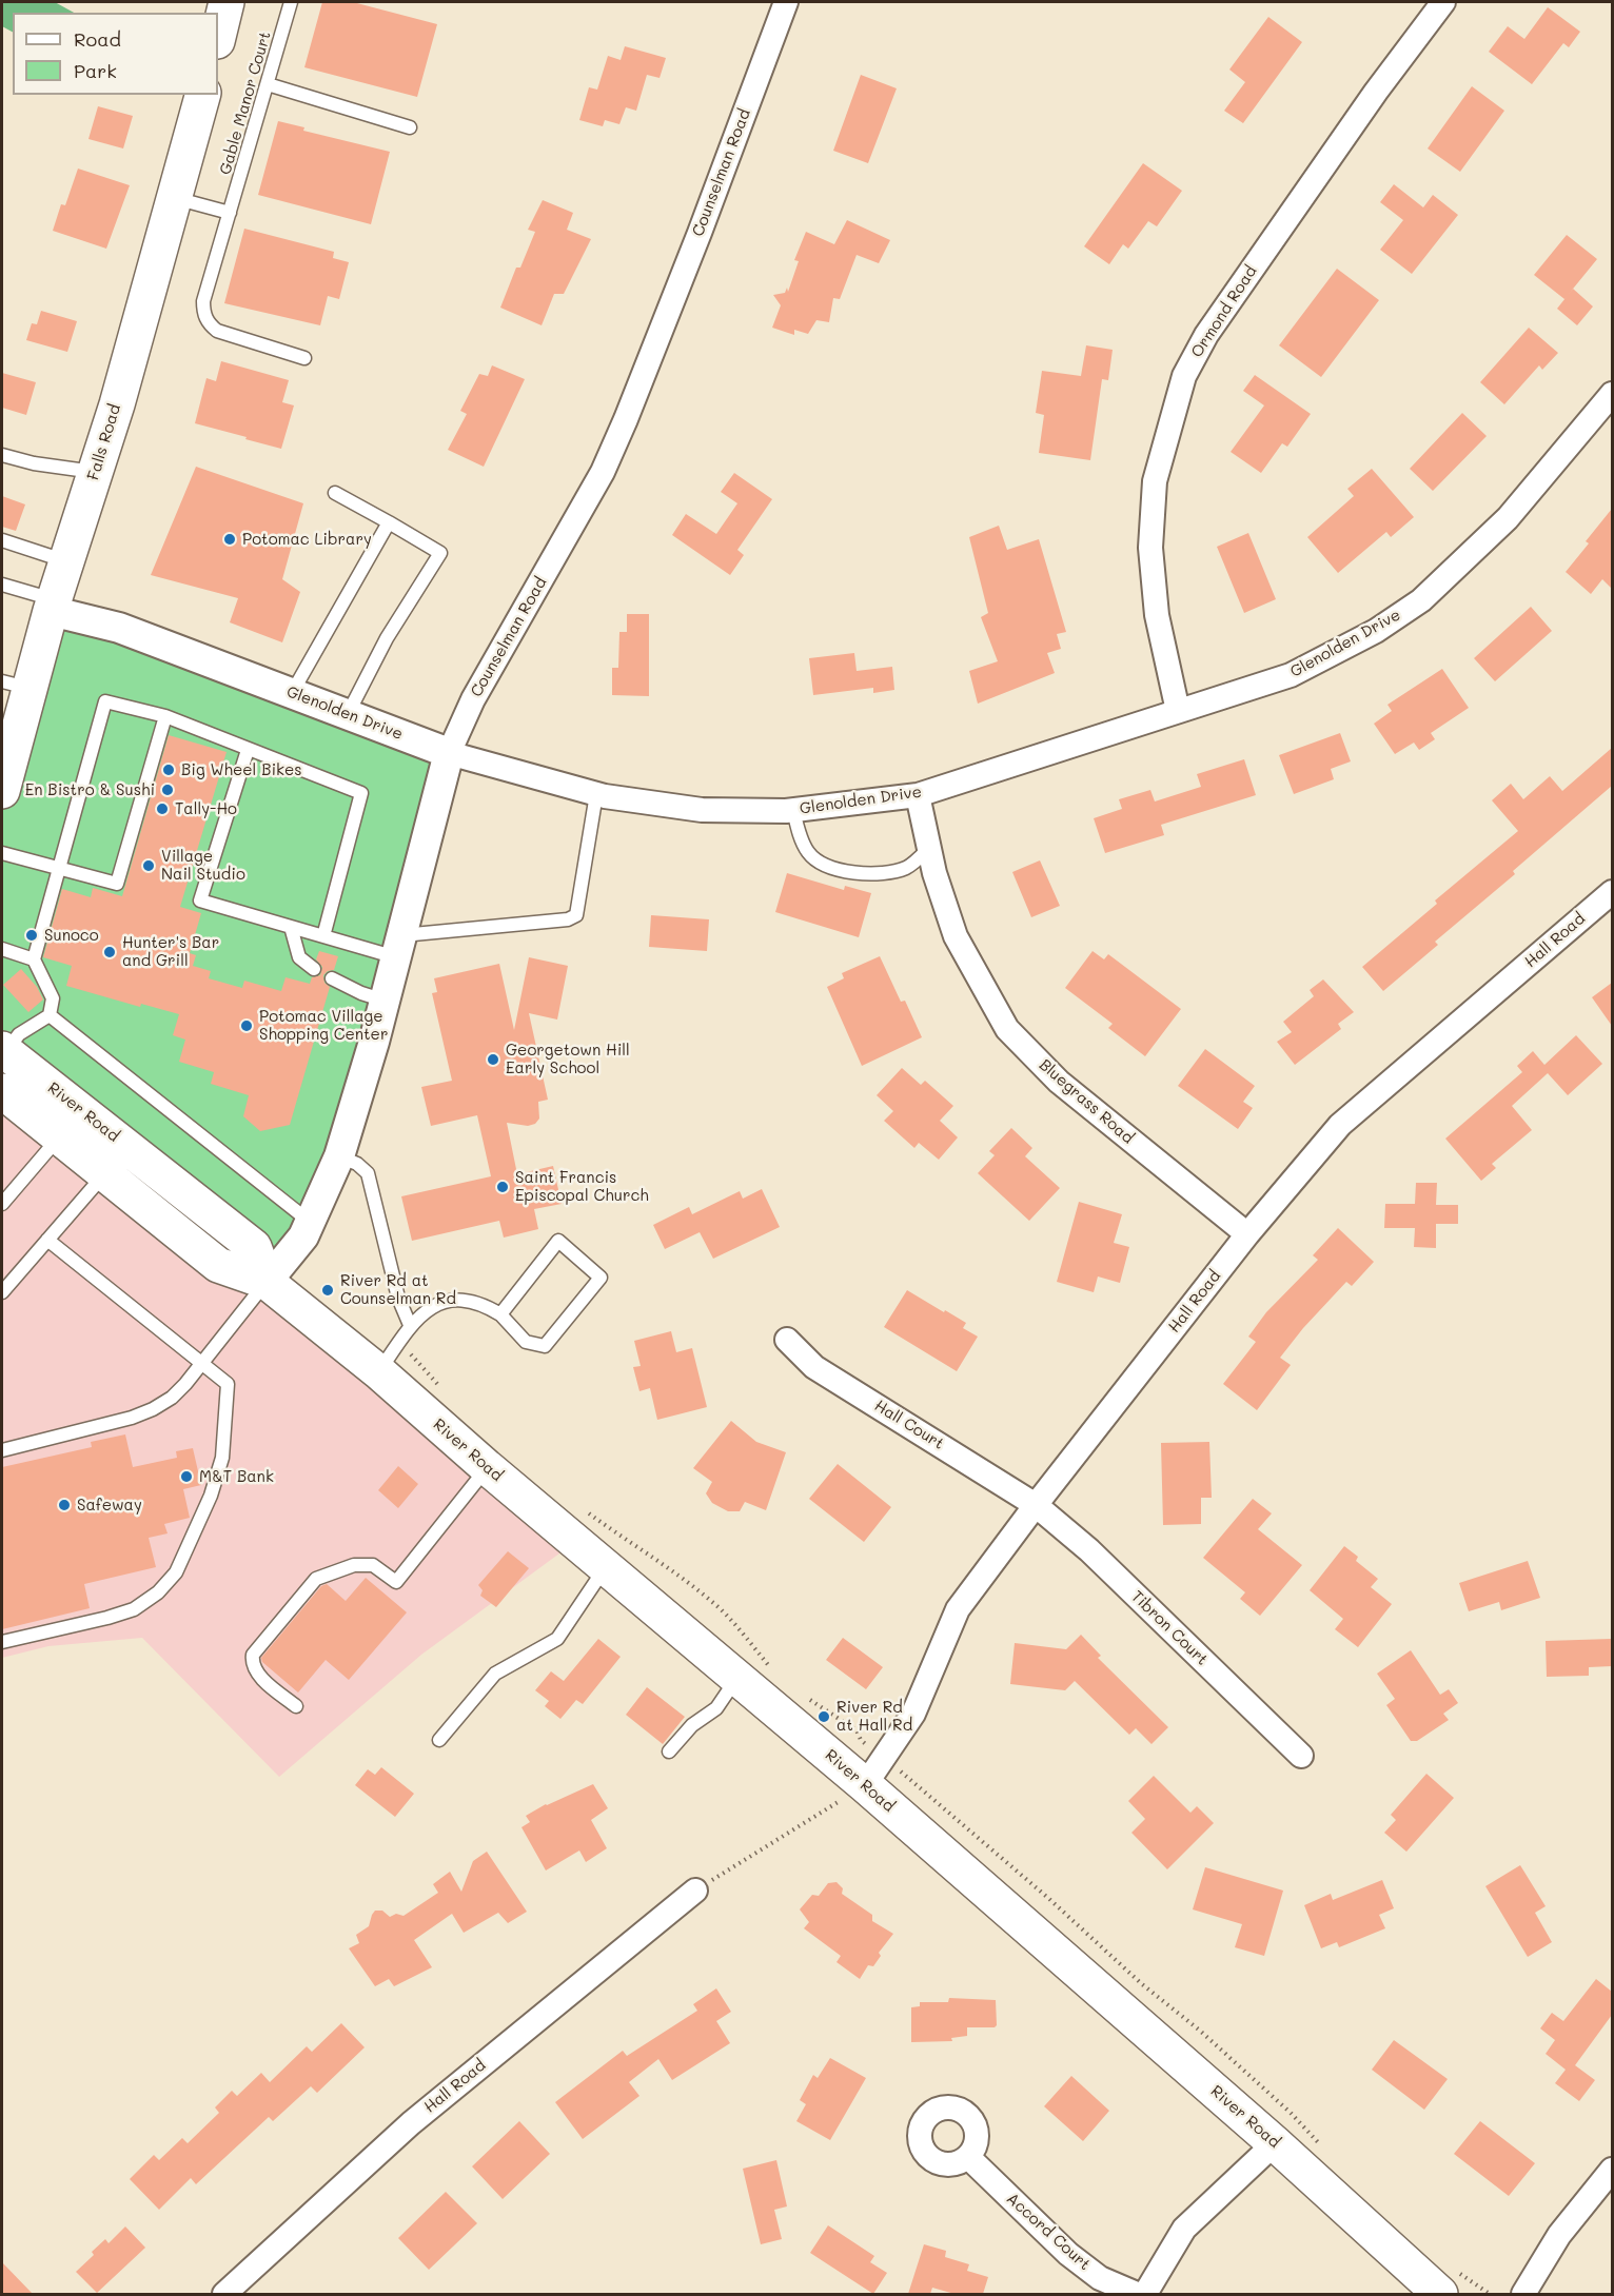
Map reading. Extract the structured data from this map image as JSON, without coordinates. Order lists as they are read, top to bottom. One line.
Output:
{"streets":{"main road":["Falls Road","River Road"],"street":["Counselman Road","Ormond Road","Glenolden Drive","Hall Road","Bluegrass Road","Hall Court","Tibron Court","Accord Court"],"lane":["Gable Manor Court"]},"crossings":[["Counselman Road","Glenolden Drive"],["Counselman Road","River Road"],["Ormond Road","Glenolden Drive"],["Falls Road","Glenolden Drive"],["Glenolden Drive","Bluegrass Road"],["Hall Road","Bluegrass Road"],["Hall Road","River Road"],["Hall Road","Hall Court"],["Hall Road","Tibron Court"],["Hall Court","Tibron Court"]],"places":["Potomac Library","Big Wheel Bikes","En Bistro & Sushi","Tally-Ho","Village Nail Studio","Sunoco","Hunter's Bar and Grill","Potomac Village Shopping Center","Georgetown Hill Early School","Saint Francis Episcopal Church","River Rd at Counselman Rd","M&T Bank","Safeway","River Rd at Hall Rd"],"legend":["Road","Park"]}
